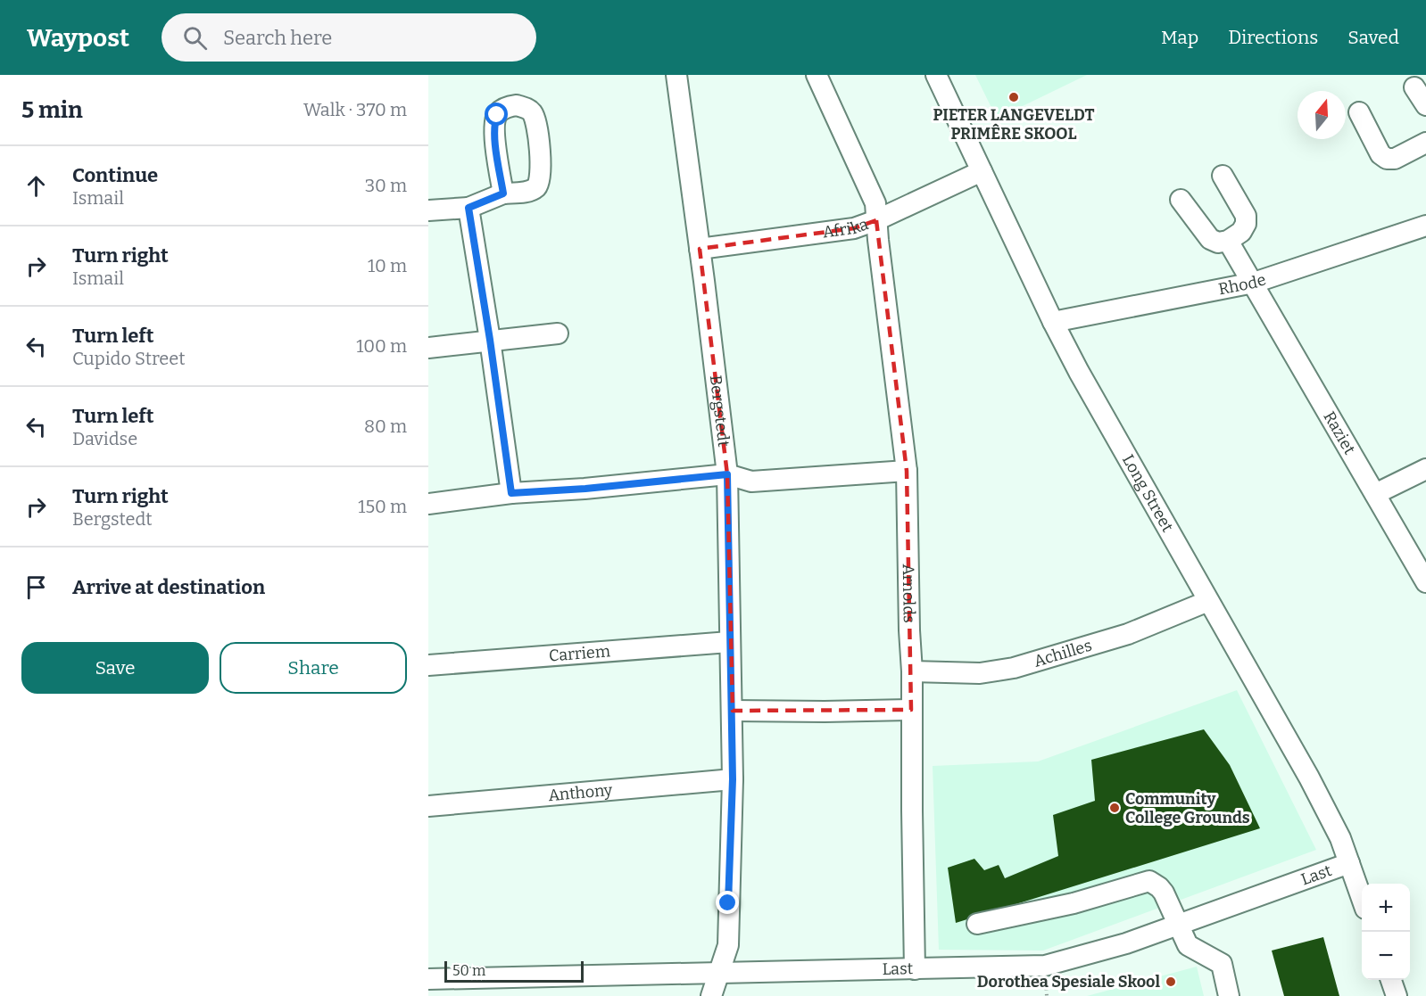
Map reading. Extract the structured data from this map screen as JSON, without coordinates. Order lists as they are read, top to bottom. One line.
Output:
{"streets":{"street":["Afrika","Rhode","Bergstedt","Raziet","Long Street","Arnolds","Carriem","Achilles","Anthony","Last"]},"crossings":[["Afrika","Bergstedt"],["Afrika","Long Street"],["Afrika","Arnolds"],["Rhode","Raziet"],["Rhode","Long Street"],["Bergstedt","Carriem"],["Bergstedt","Anthony"],["Bergstedt","Last"],["Long Street","Achilles"],["Long Street","Last"],["Arnolds","Achilles"],["Arnolds","Last"]],"places":["PIETER LANGEVELDT PRIMÊRE SKOOL","Community College Grounds","Dorothea Spesiale Skool"],"scale_bar":"50 m","north":"top","page":{"header":"Waypost","search":"Search here","nav":["Map","Directions","Saved"],"heading":["5 min","Walk · 370 m"],"list":[["Continue","Ismail","30 m"],["Turn right","Ismail","10 m"],["Turn left","Cupido Street","100 m"],["Turn left","Davidse","80 m"],["Turn right","Bergstedt","150 m"],"Arrive at destination"],"buttons":["Save","Share"],"map_buttons":["+","−"],"scale":"50 m"}}
